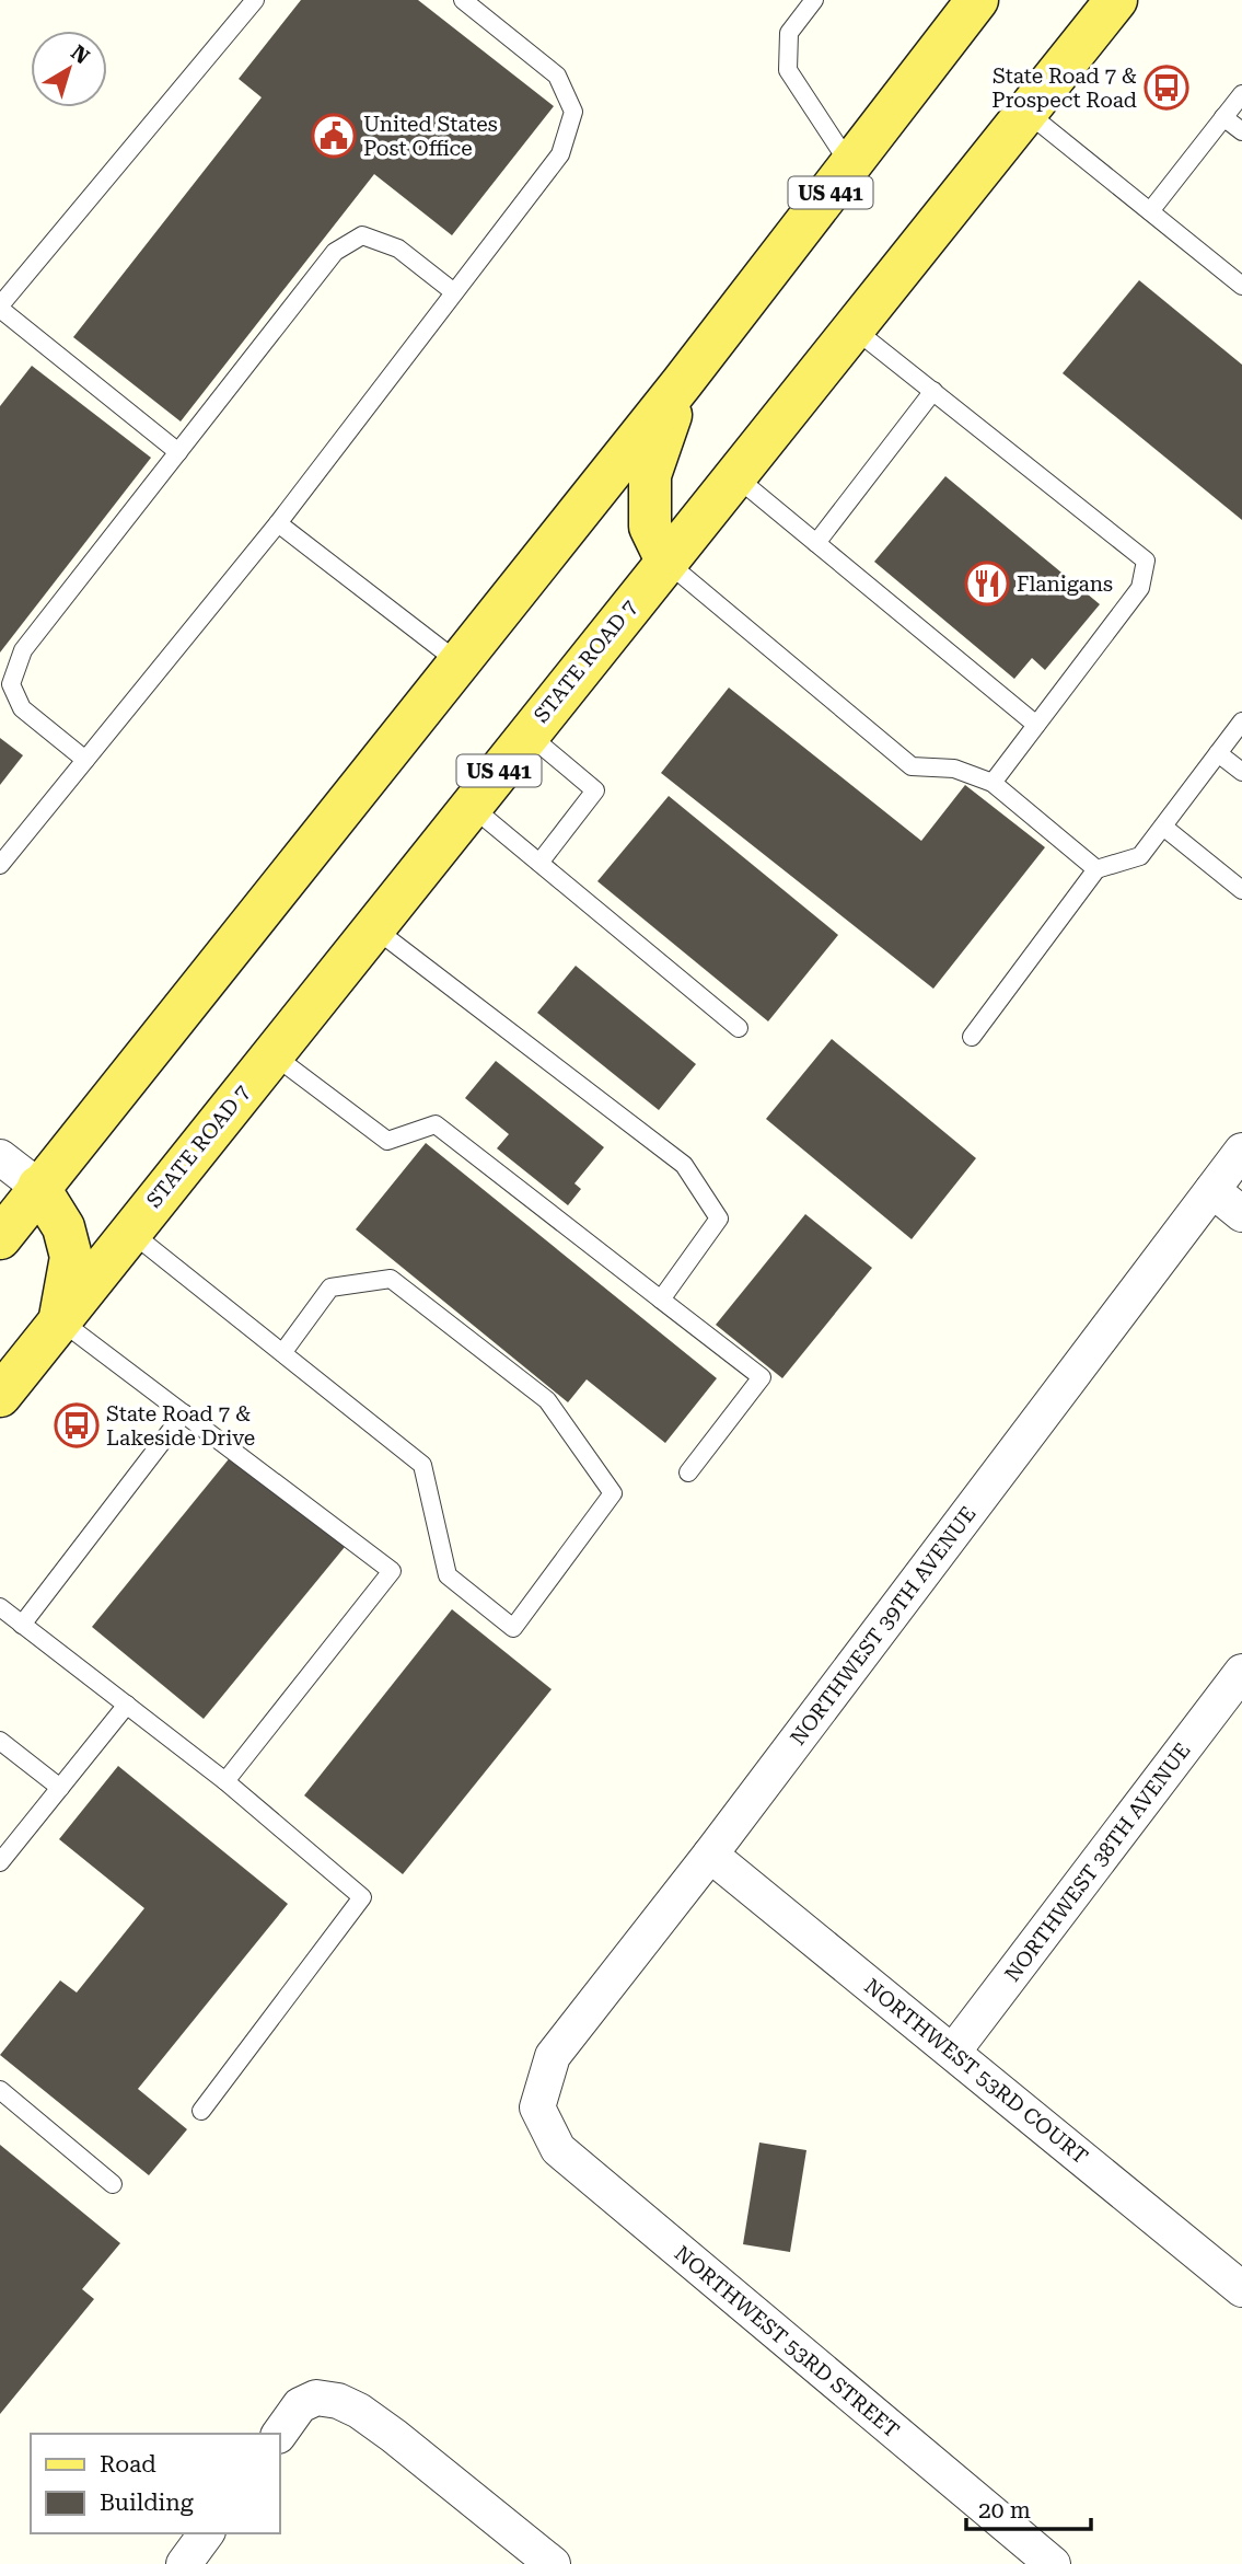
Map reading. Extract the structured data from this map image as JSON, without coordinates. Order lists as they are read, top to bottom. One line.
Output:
{"streets":{"main road":["US 441","STATE ROAD 7"],"street":["NORTHWEST 39TH AVENUE","NORTHWEST 38TH AVENUE","NORTHWEST 53RD COURT","NORTHWEST 53RD STREET"]},"crossings":[["NORTHWEST 39TH AVENUE","NORTHWEST 53RD COURT"],["NORTHWEST 39TH AVENUE","NORTHWEST 53RD STREET"],["NORTHWEST 38TH AVENUE","NORTHWEST 53RD COURT"]],"places":{"bus stop":["State Road 7 & Prospect Road","State Road 7 & Lakeside Drive"],"public building":["United States Post Office"],"restaurant":["Flanigans"]},"legend":["Road","Building"],"scale_bar":"20 m","north":"top right"}
